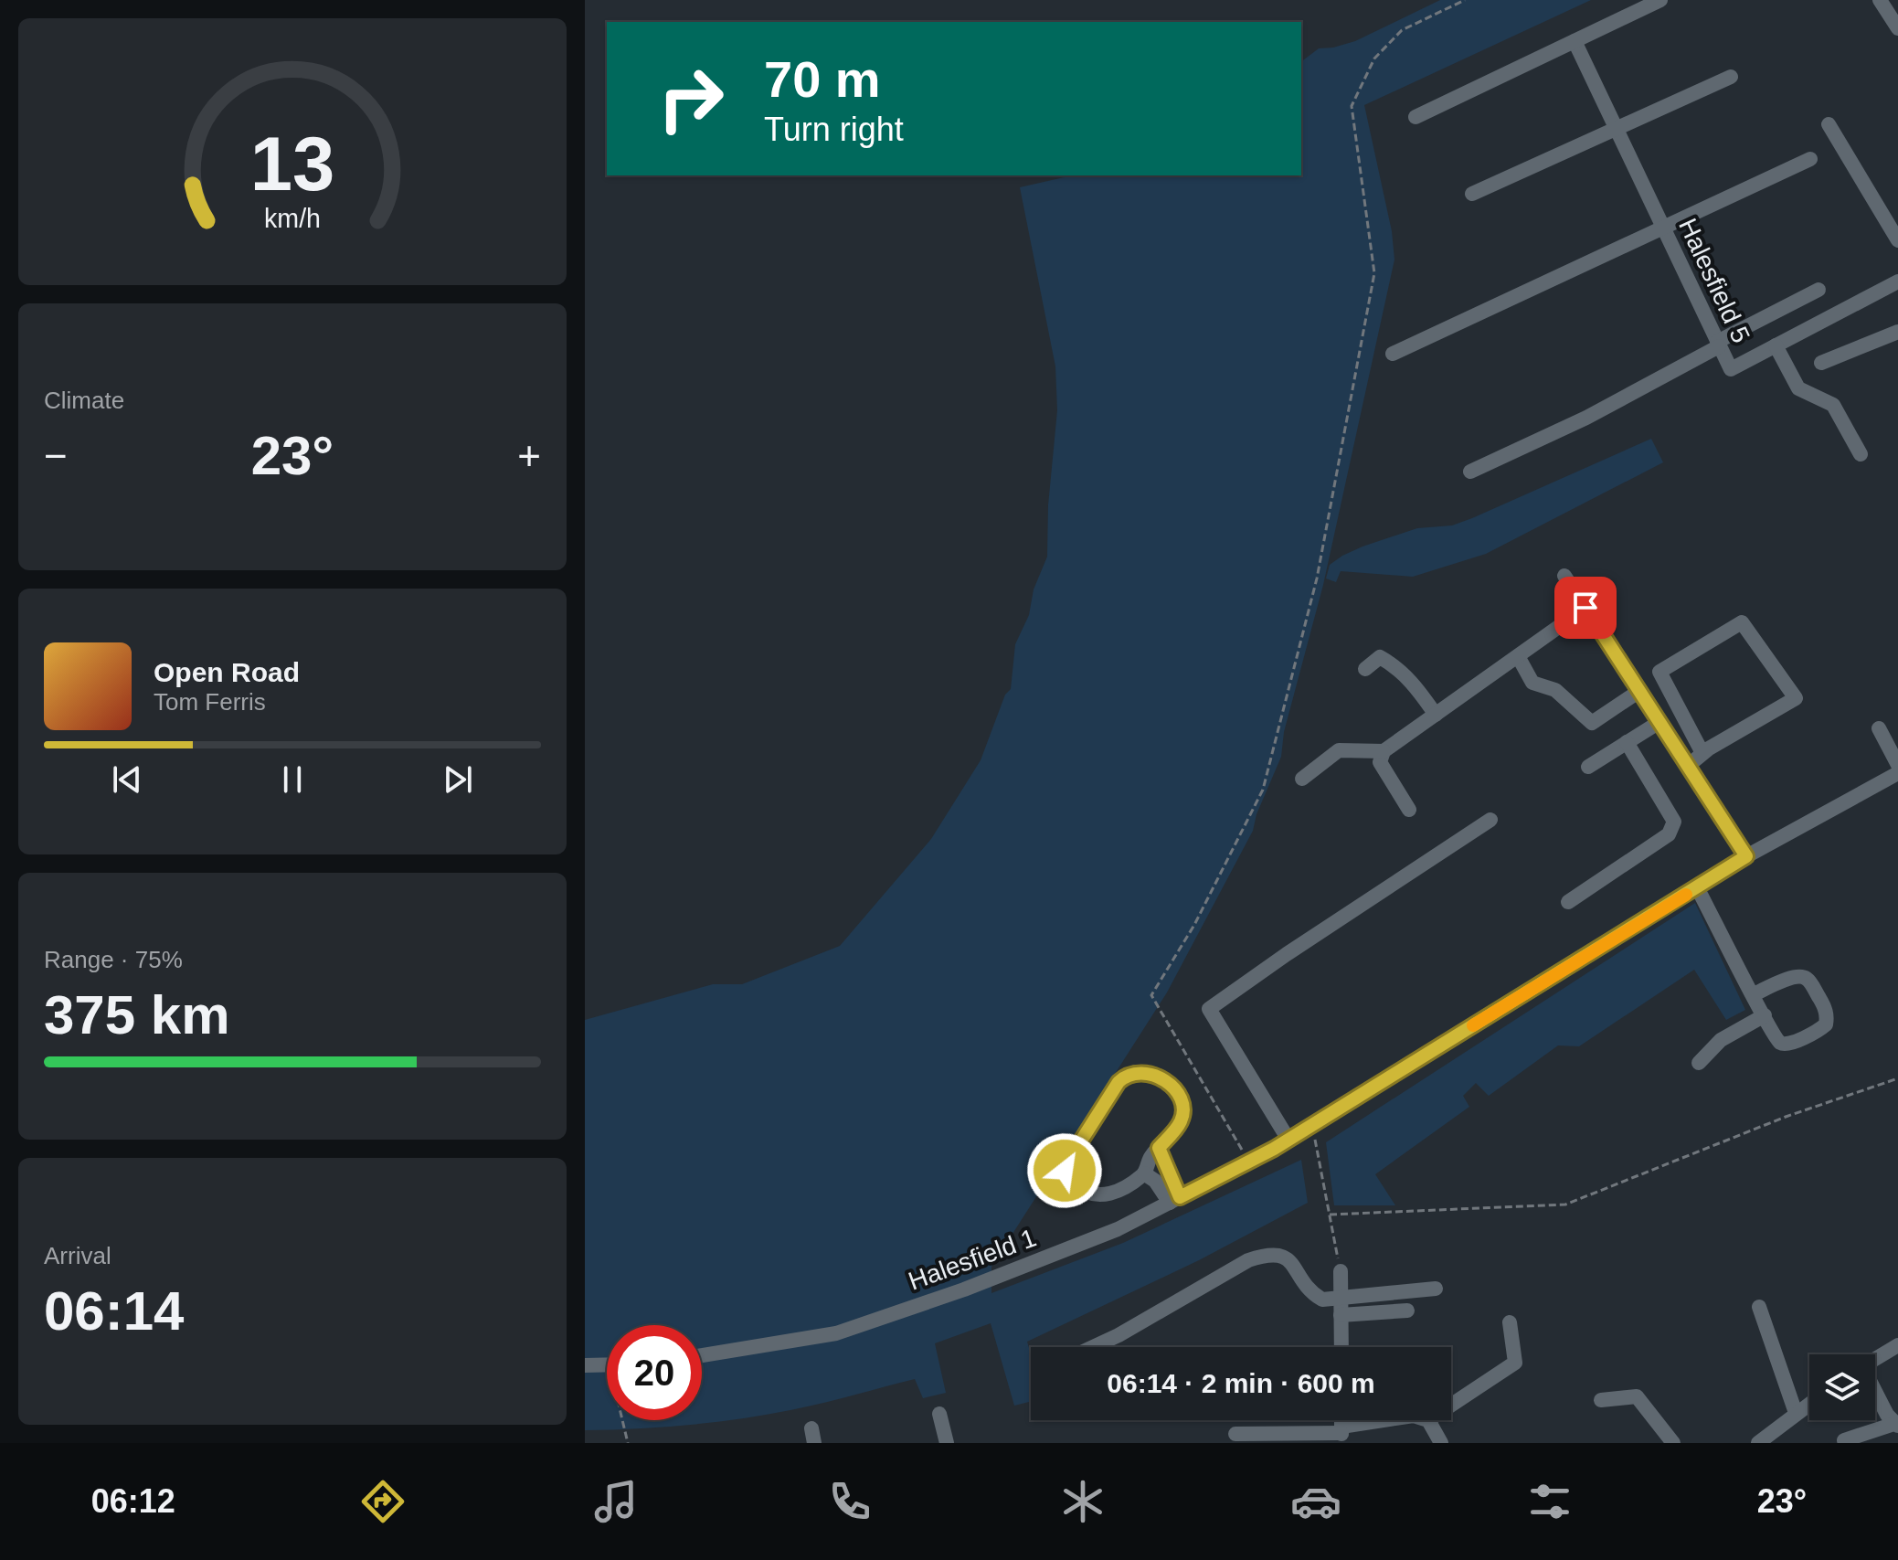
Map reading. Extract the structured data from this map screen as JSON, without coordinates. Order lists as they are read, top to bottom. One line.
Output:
{"streets":{"street":["Halesfield 5","Halesfield 1"]},"page":{"turn":["70 m","Turn right"],"tile":["Climate",["Range · 75%","375 km"],["Arrival","06:14"]],"heat":["−","23°","+"],"song":["Open Road","Tom Ferris"],"limit":"20","trip":"06:14 · 2 min · 600 m","tabs":["06:12","23°"],"gauge":["13","km/h"]}}
